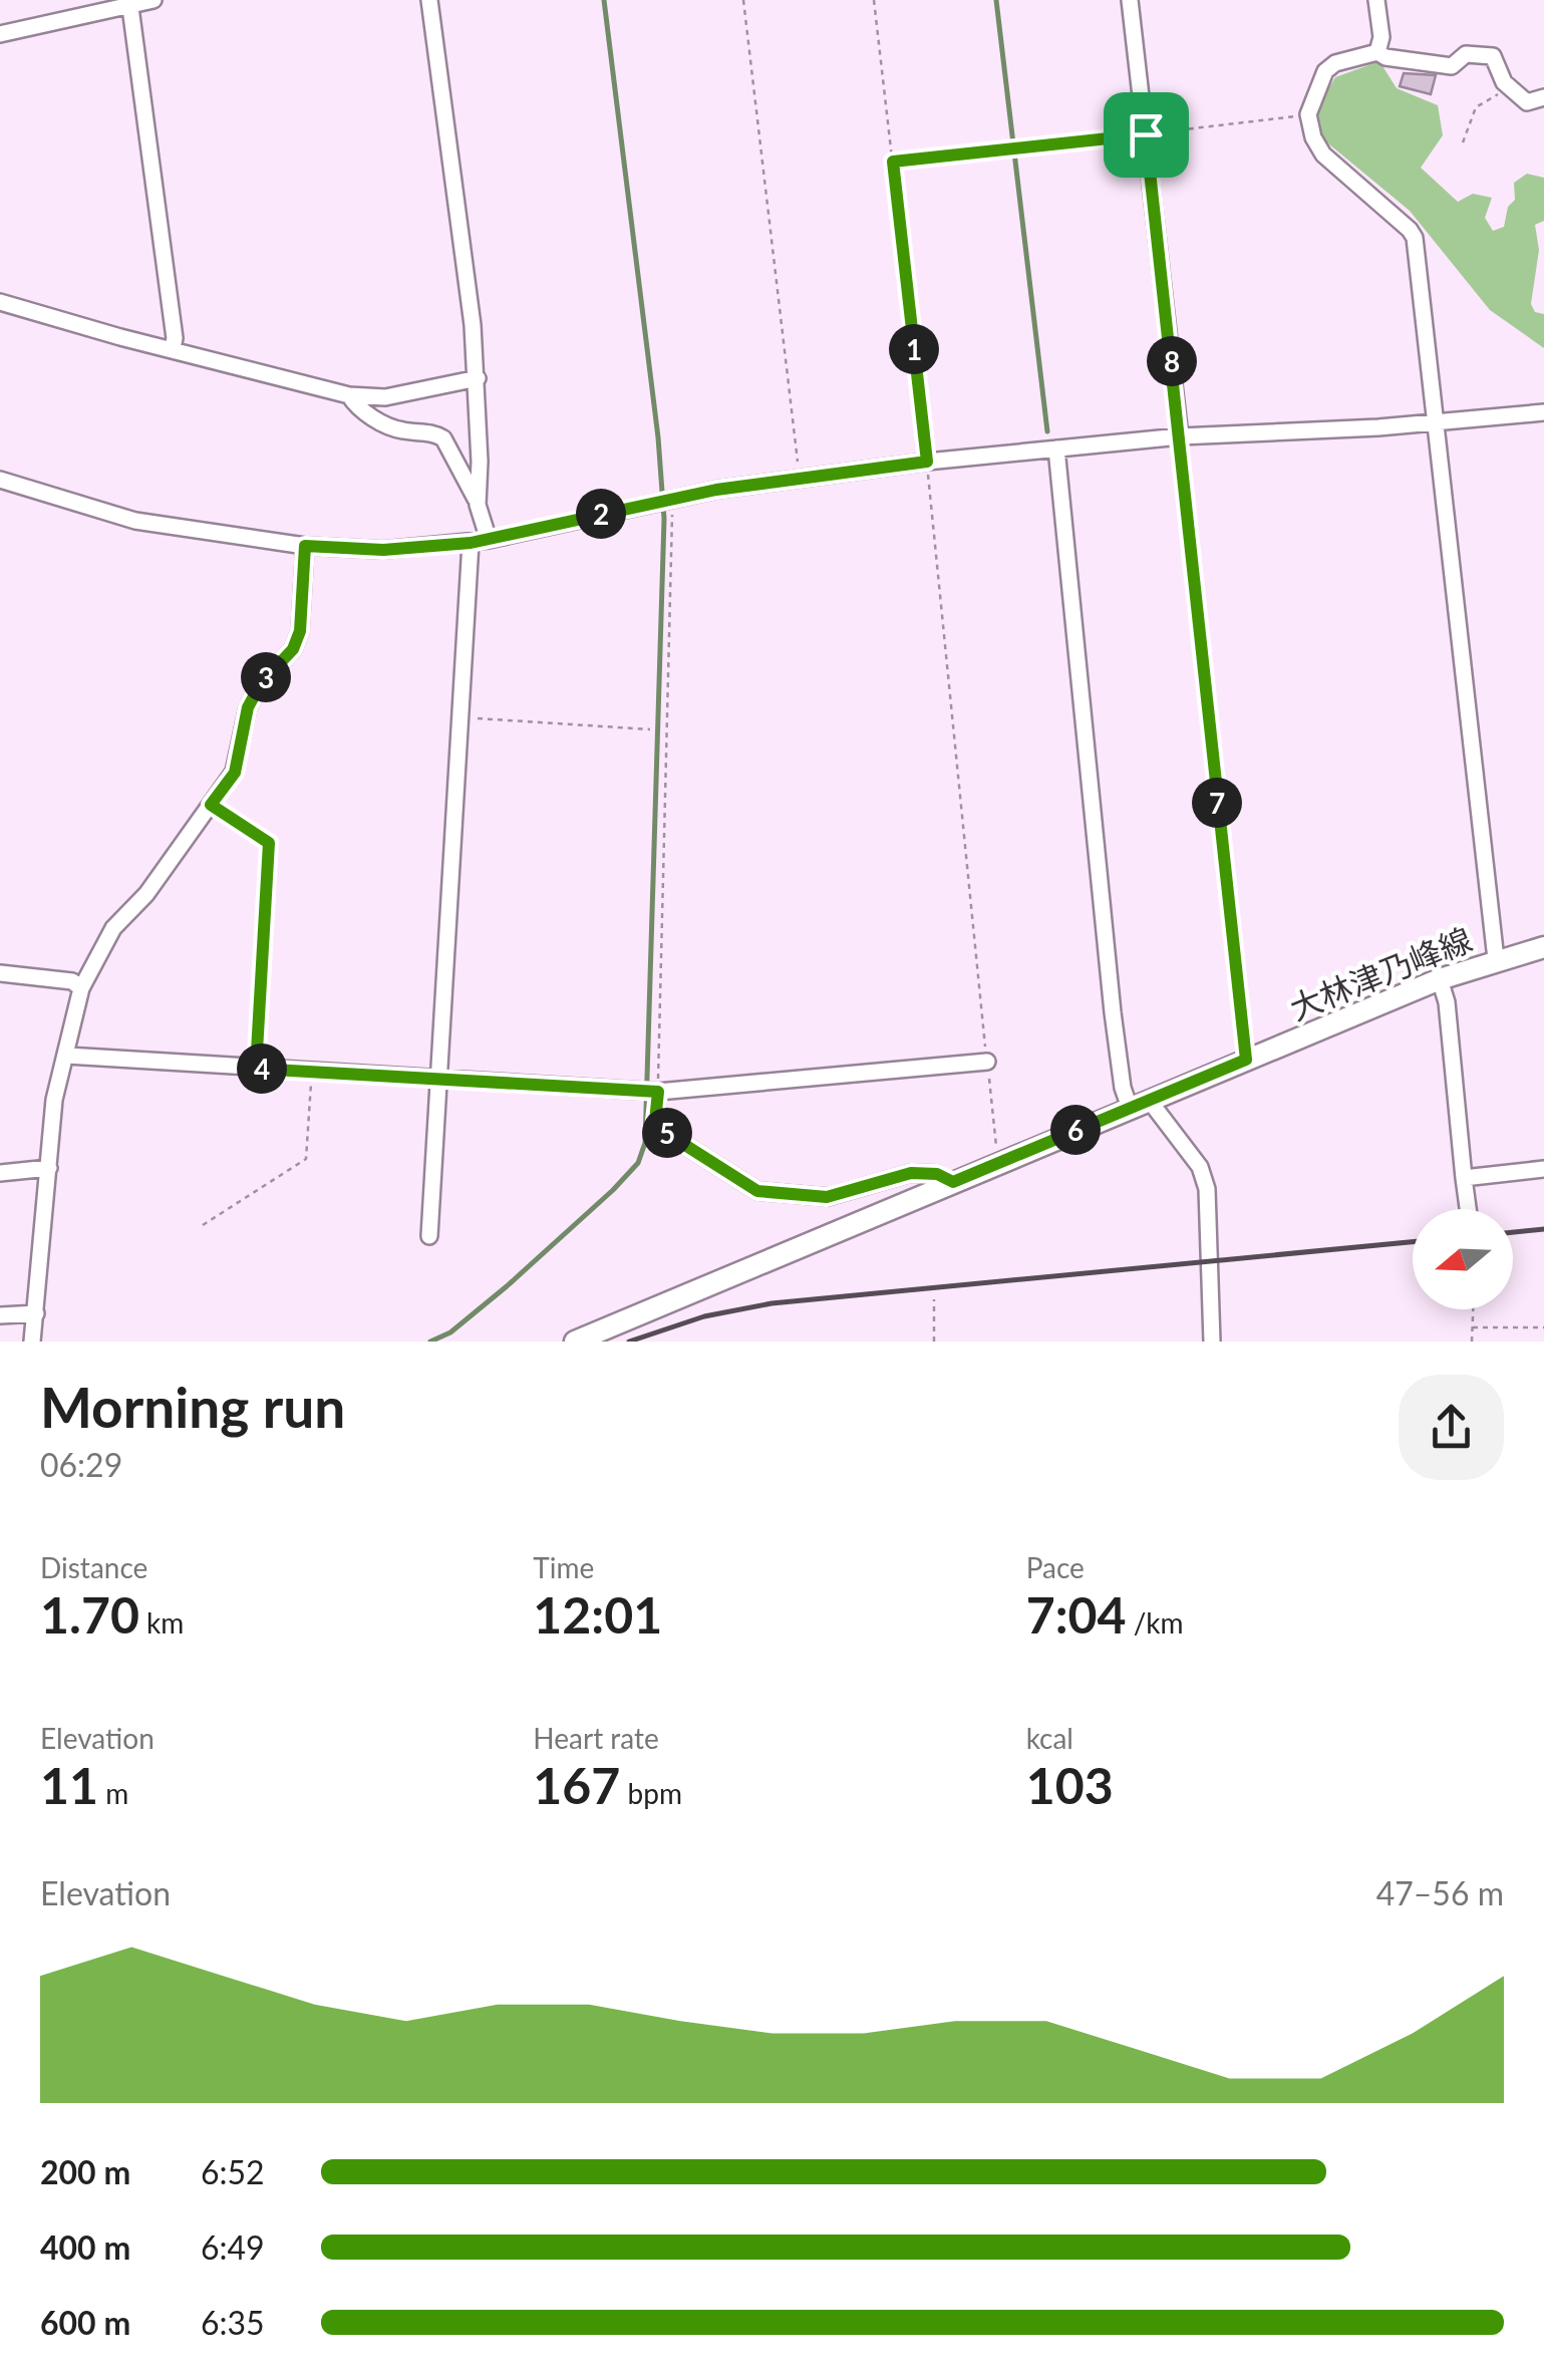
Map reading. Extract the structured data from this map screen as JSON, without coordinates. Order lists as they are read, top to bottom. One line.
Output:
{"streets":{"main road":["大林津乃峰線"]},"north":"left","page":{"pins":["1","8","2","3","7","4","6","5"],"heading":["Morning run","06:29"],"stats":[["Distance","1.70 km"],["Time","12:01"],["Pace","7:04 /km"],["Elevation","11 m"],["Heart rate","167 bpm"],["kcal","103"]],"chart":["Elevation","47–56 m"],"list":[{"name":"200 m","note":"6:52"},{"name":"400 m","note":"6:49"},{"name":"600 m","note":"6:35"}]}}
